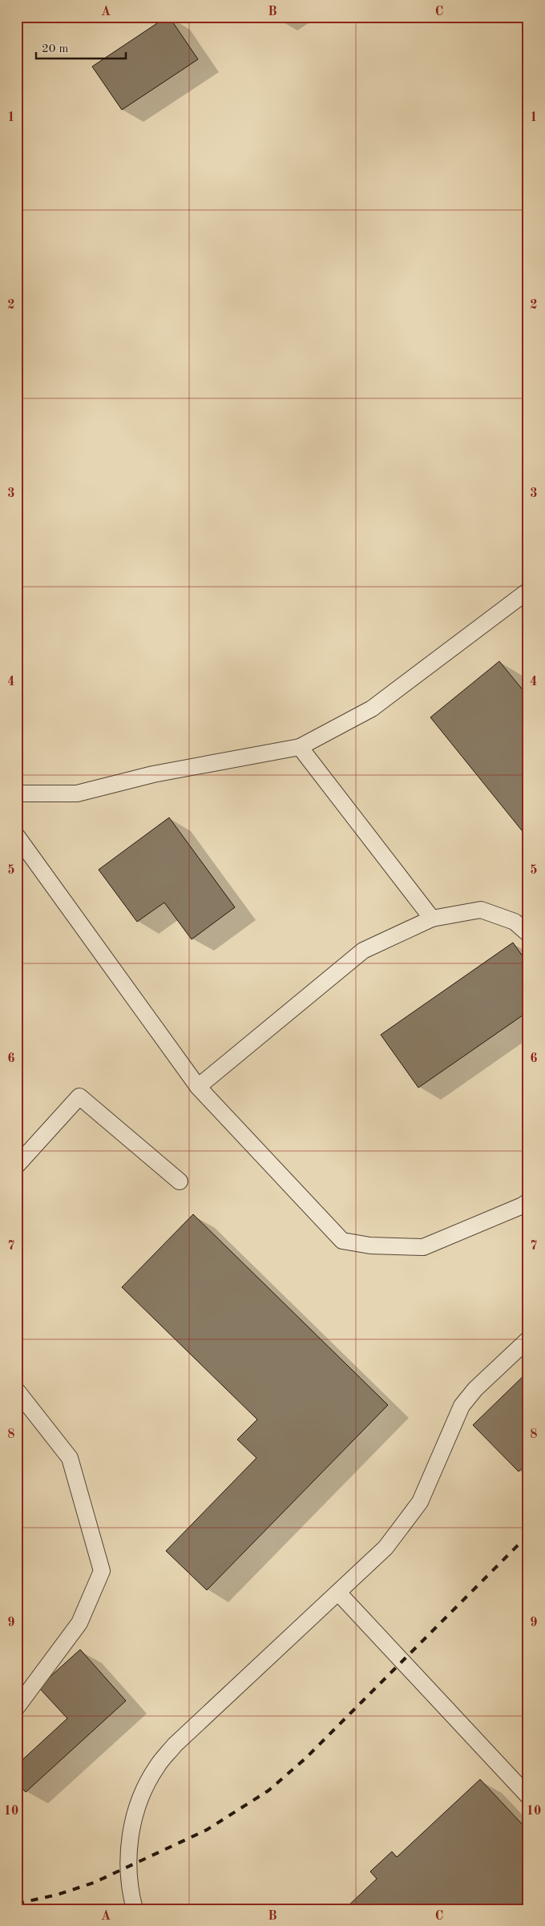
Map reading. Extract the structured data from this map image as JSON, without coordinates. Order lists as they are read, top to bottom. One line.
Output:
{"scale_bar":"20 m","grid":{"columns":["A","B","C"],"rows":["1","2","3","4","5","6","7","8","9","10"]}}
